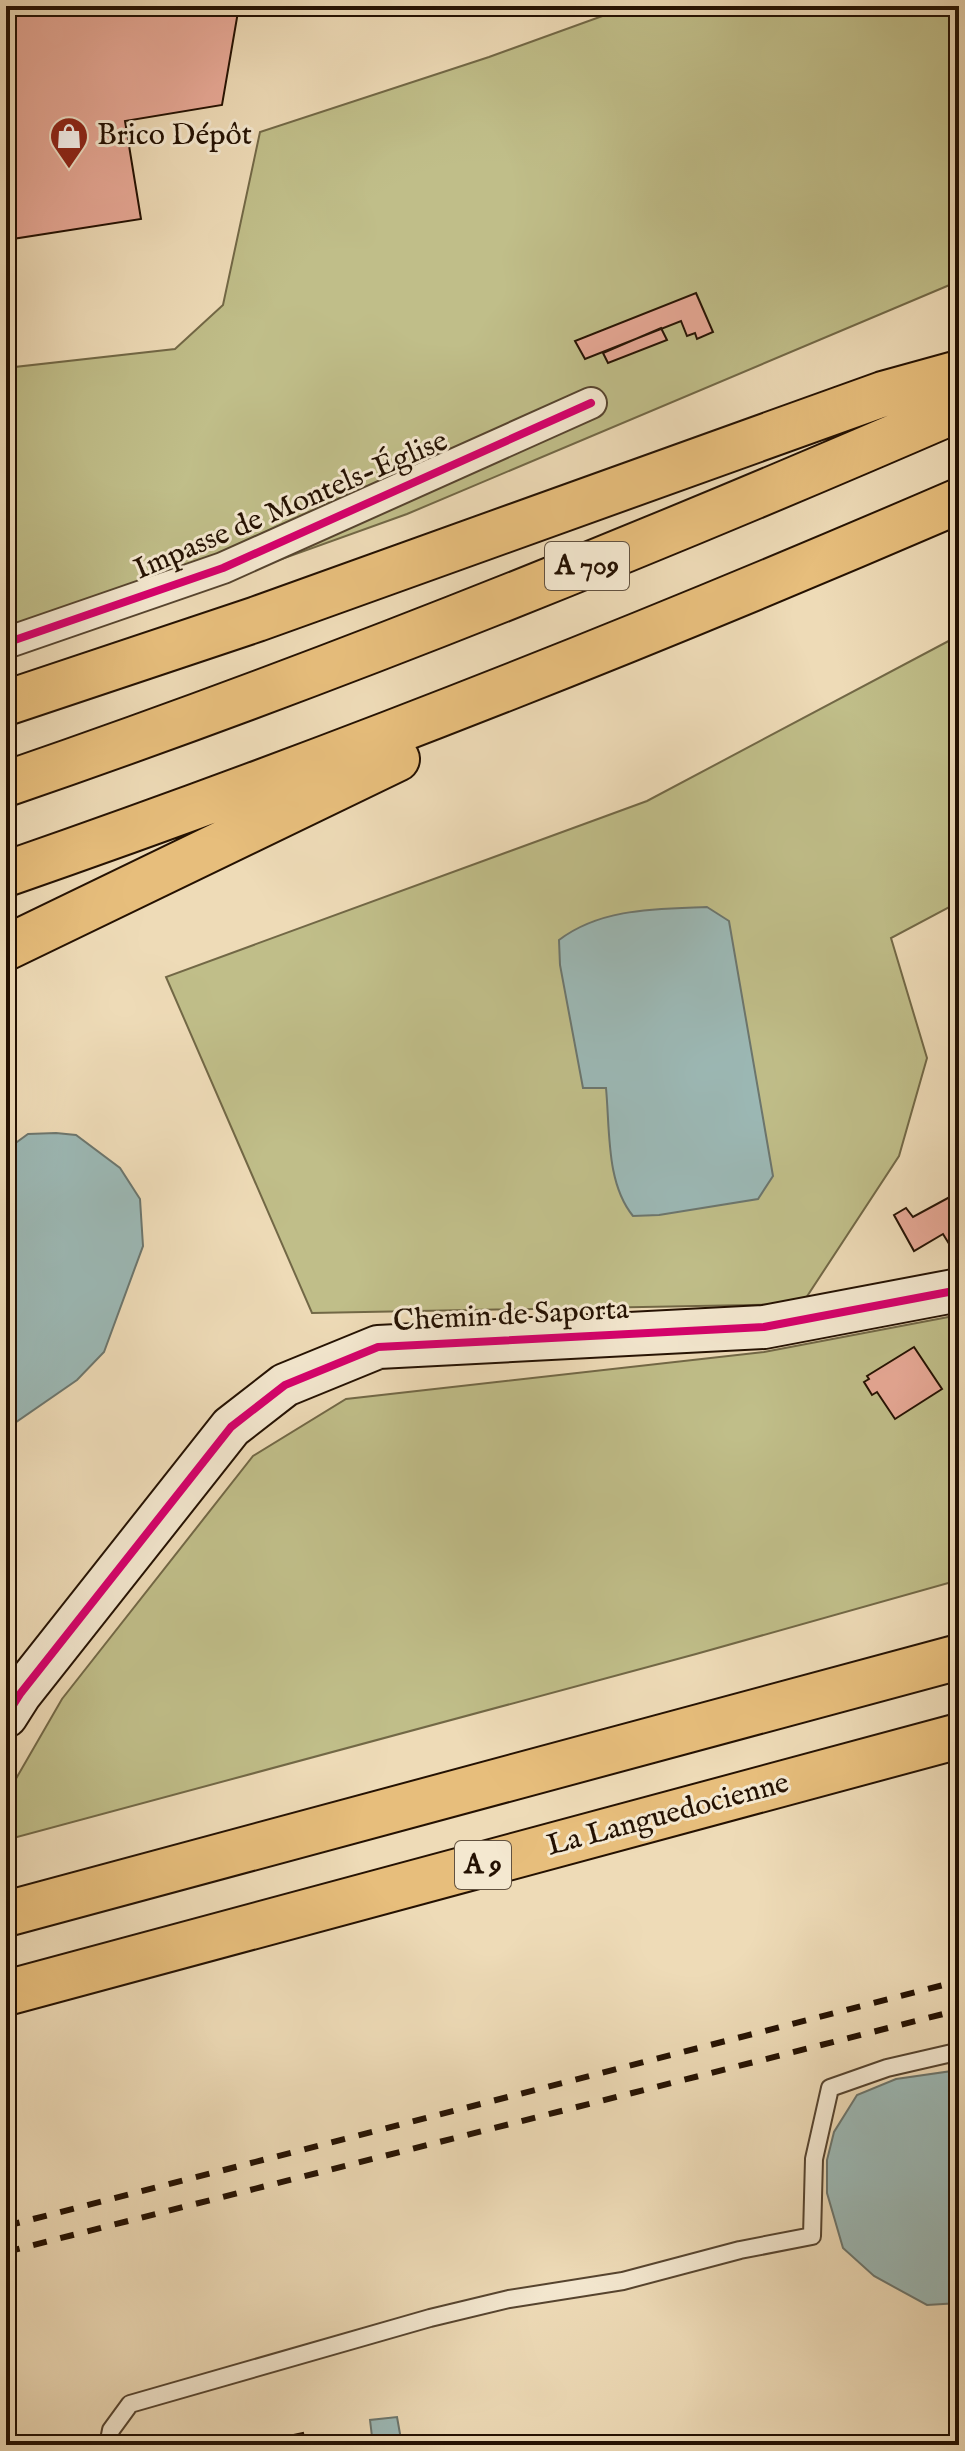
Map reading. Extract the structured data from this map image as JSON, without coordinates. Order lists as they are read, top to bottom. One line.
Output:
{"streets":{"highway":["A 709","La Languedocienne","A 9"],"street":["Impasse de Montels-Église","Chemin de Saporta"]},"places":{"shop":["Brico Dépôt"]}}
